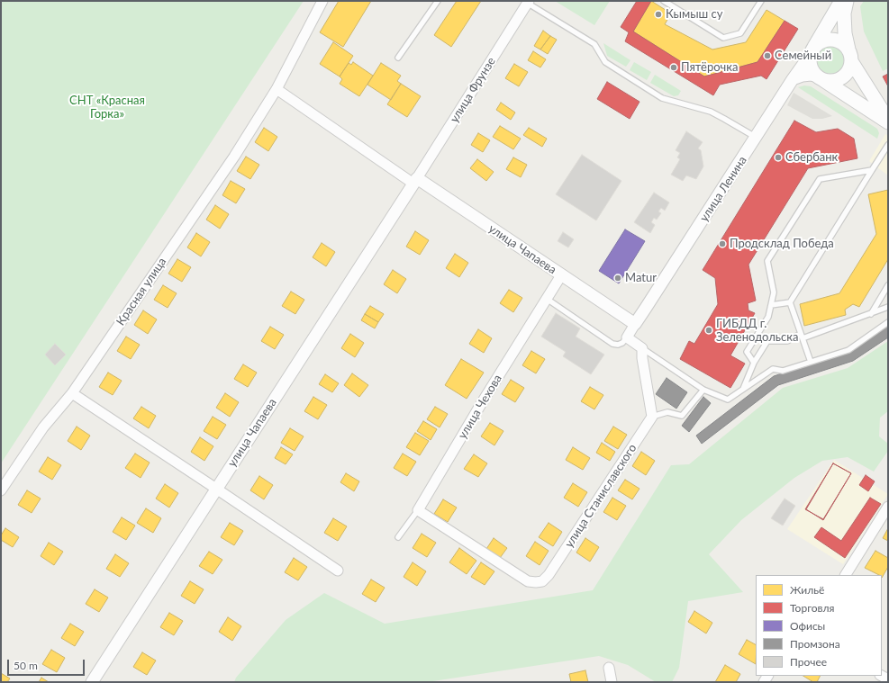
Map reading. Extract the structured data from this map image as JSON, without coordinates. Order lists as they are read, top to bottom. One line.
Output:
{"streets":{"main road":["улица Ленина"],"street":["улица Фрунзе","улица Чапаева","Красная улица","улица Чехова","улица Станиславского"]},"crossings":[["улица Фрунзе","улица Чапаева"],["улица Ленина","улица Чапаева"],["улица Чапаева","Красная улица"],["улица Чапаева","улица Чехова"],["улица Чехова","улица Станиславского"]],"parks":["СНТ «Красная Горка»"],"places":["Кымыш су","Семейный","Пятёрочка","Сбербанк","Продсклад Победа","Matur","ГИБДД г. Зеленодольска"],"legend":["Жильё","Торговля","Офисы","Промзона","Прочее"],"scale_bar":"50 m"}
